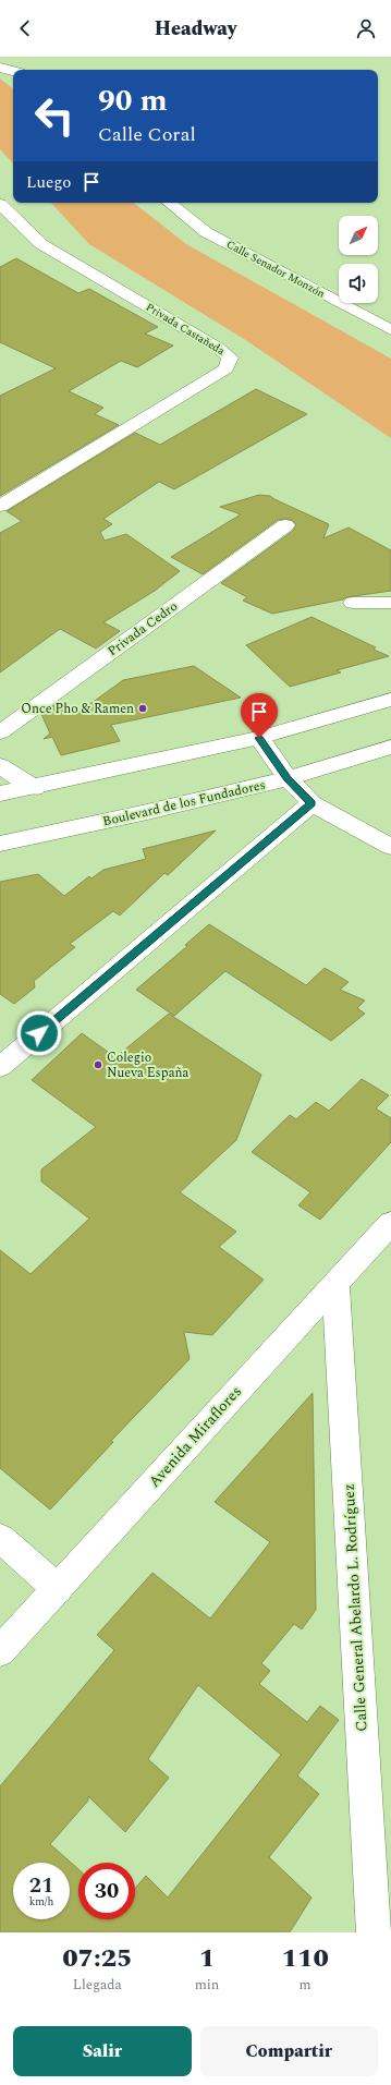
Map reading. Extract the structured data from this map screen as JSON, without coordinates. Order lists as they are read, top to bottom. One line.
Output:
{"streets":{"street":["Calle Senador Monzón","Privada Castañeda","Privada Cedro","Boulevard de los Fundadores","Avenida Miraflores","Calle General Abelardo L. Rodríguez"]},"crossings":[["Avenida Miraflores","Calle General Abelardo L. Rodríguez"]],"places":["Once Pho & Ramen","Colegio Nueva España"],"north":"top right","page":{"header":"Headway","turn":["90 m","Calle Coral"],"then":"Luego","speed":"21 km/h","limit":"30","eta":["07:25","Llegada","1","min","110","m"],"buttons":["Salir","Compartir"]}}
